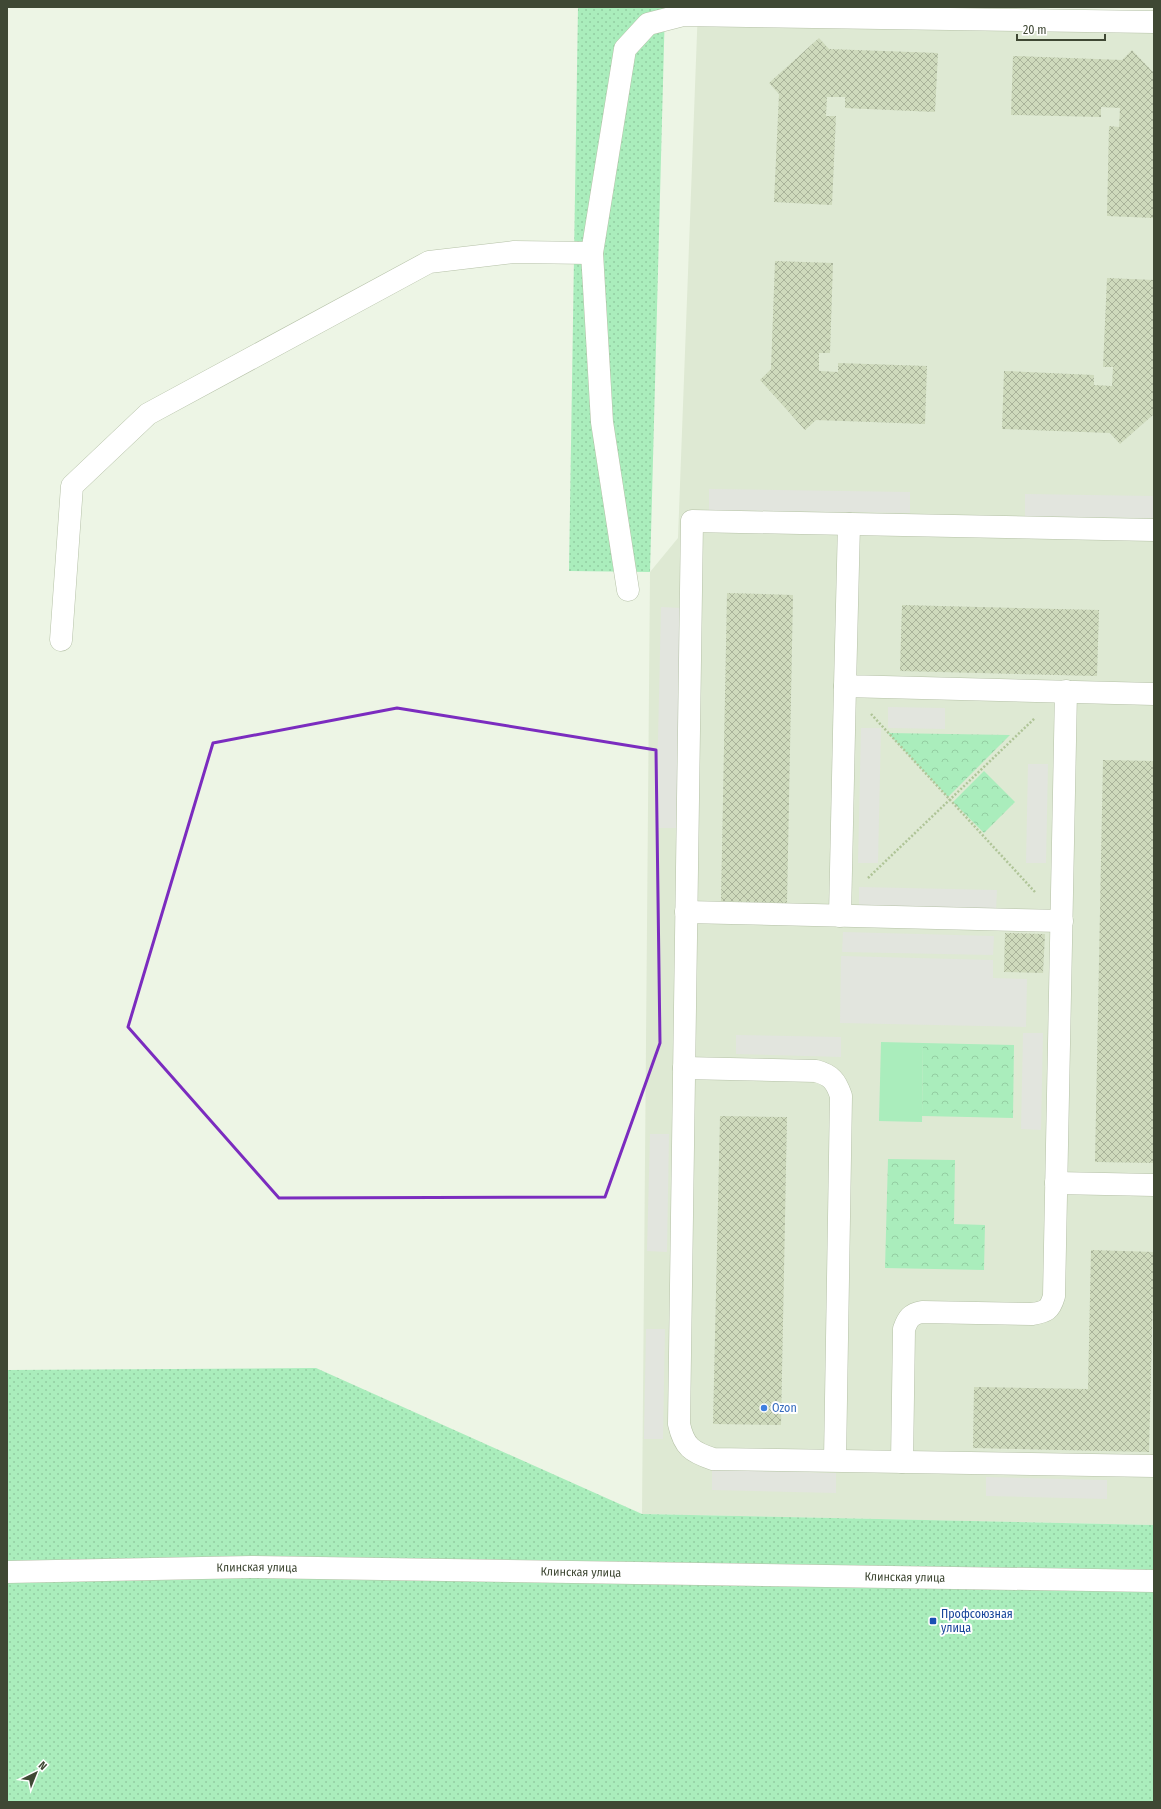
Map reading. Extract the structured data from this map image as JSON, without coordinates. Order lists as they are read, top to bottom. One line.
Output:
{"streets":{"street":["Клинская улица"]},"places":{"other":["Ozon"],"transit":["Профсоюзная улица"]},"scale_bar":"20 m","north":"top right"}
